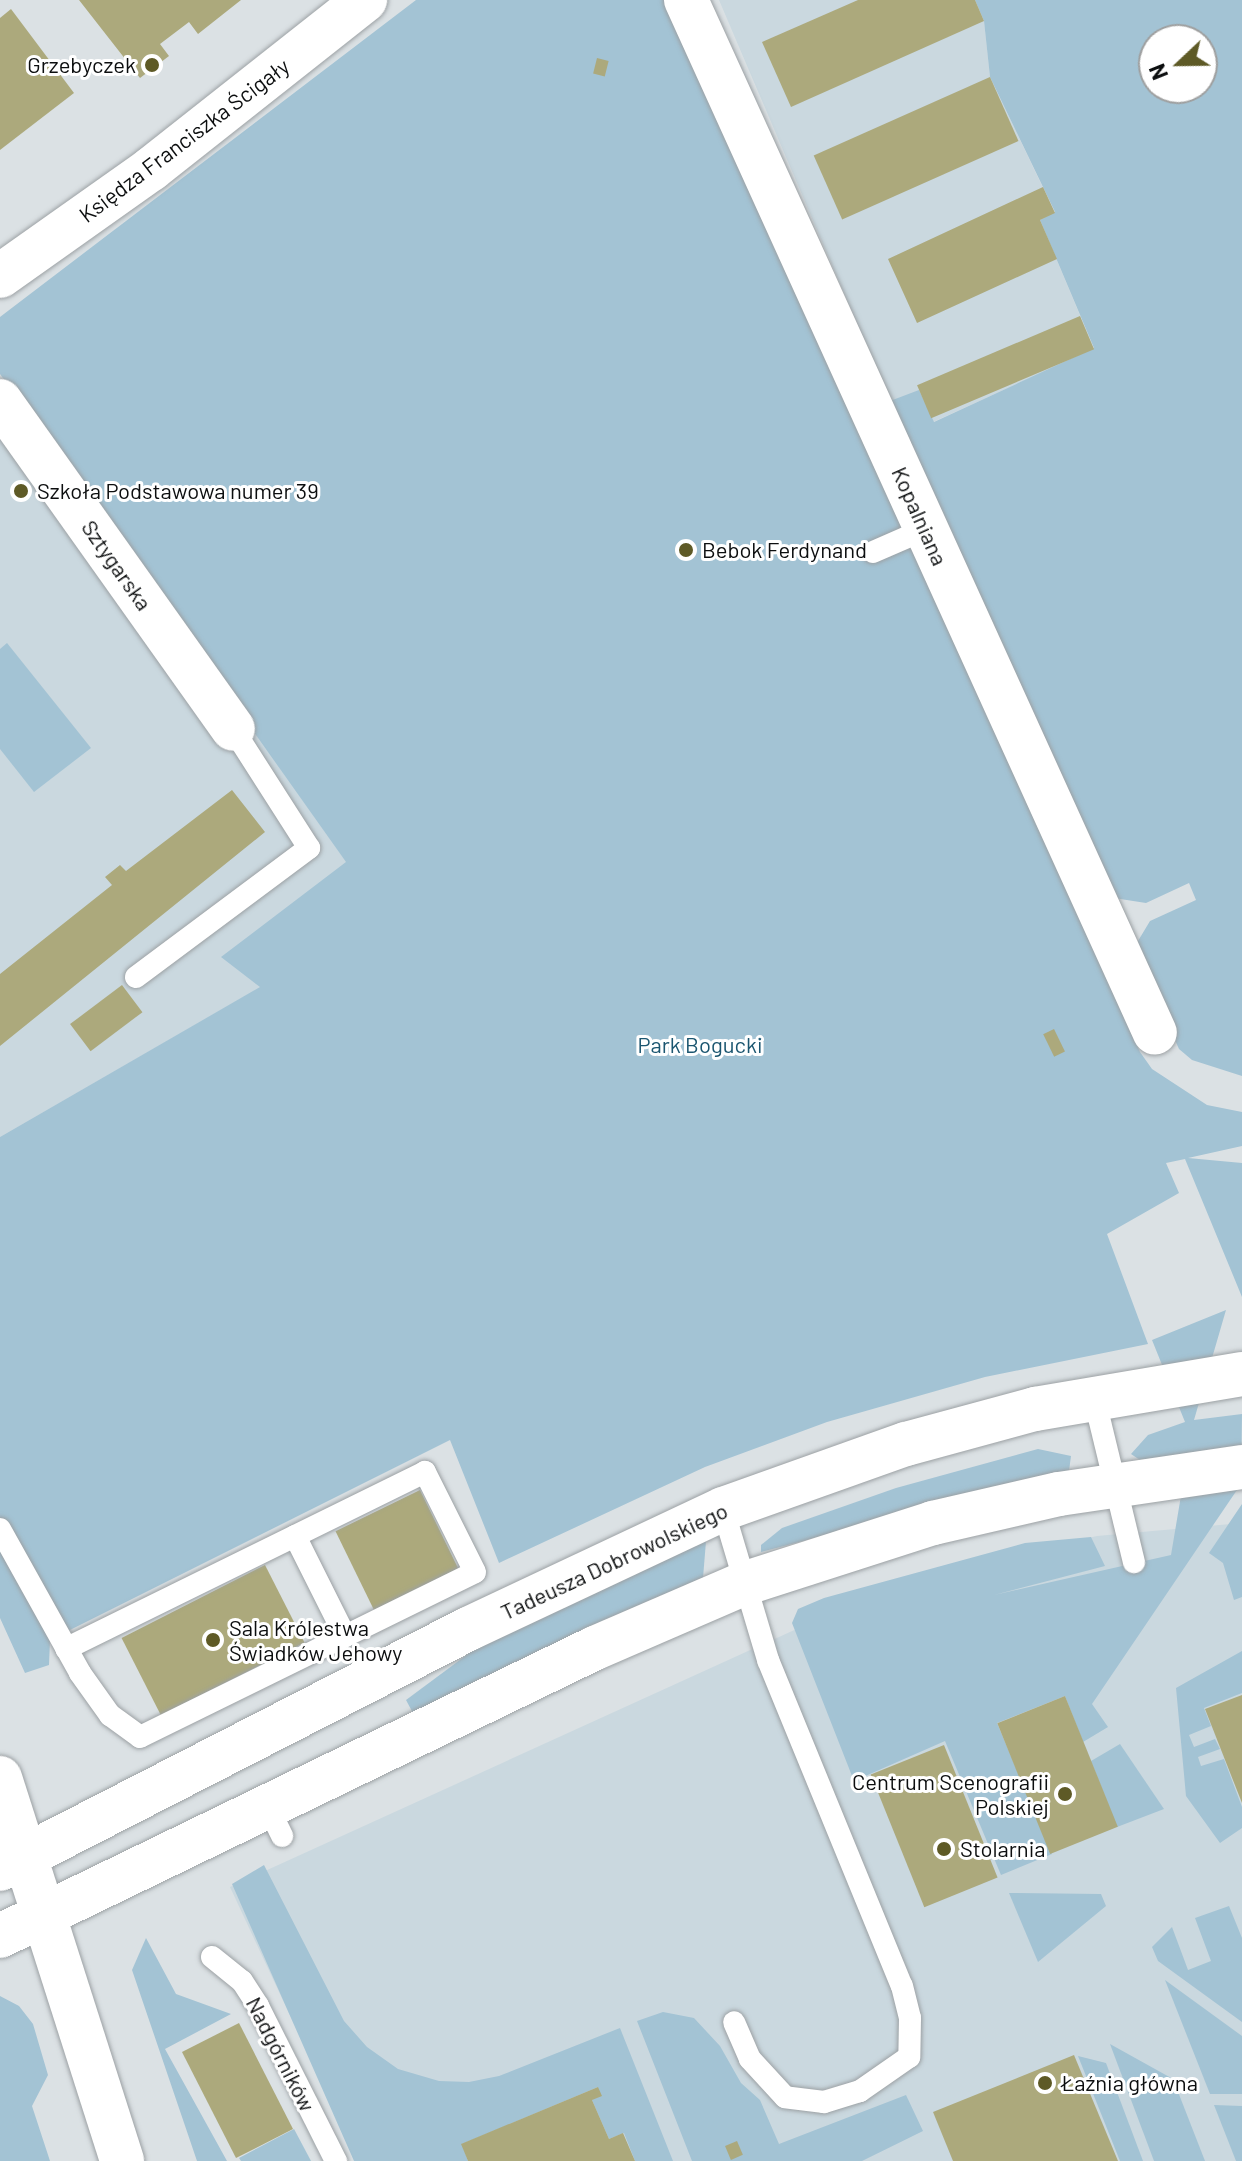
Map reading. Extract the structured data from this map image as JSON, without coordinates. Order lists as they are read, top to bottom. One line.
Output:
{"streets":{"street":["Księdza Franciszka Ścigały","Kopalniana","Sztygarska","Tadeusza Dobrowolskiego"],"lane":["Nadgórników"]},"parks":["Park Bogucki"],"places":["Grzebyczek","Szkoła Podstawowa numer 39","Bebok Ferdynand","Sala Królestwa Świadków Jehowy","Centrum Scenografii Polskiej","Stolarnia","Łaźnia główna"],"north":"left"}
